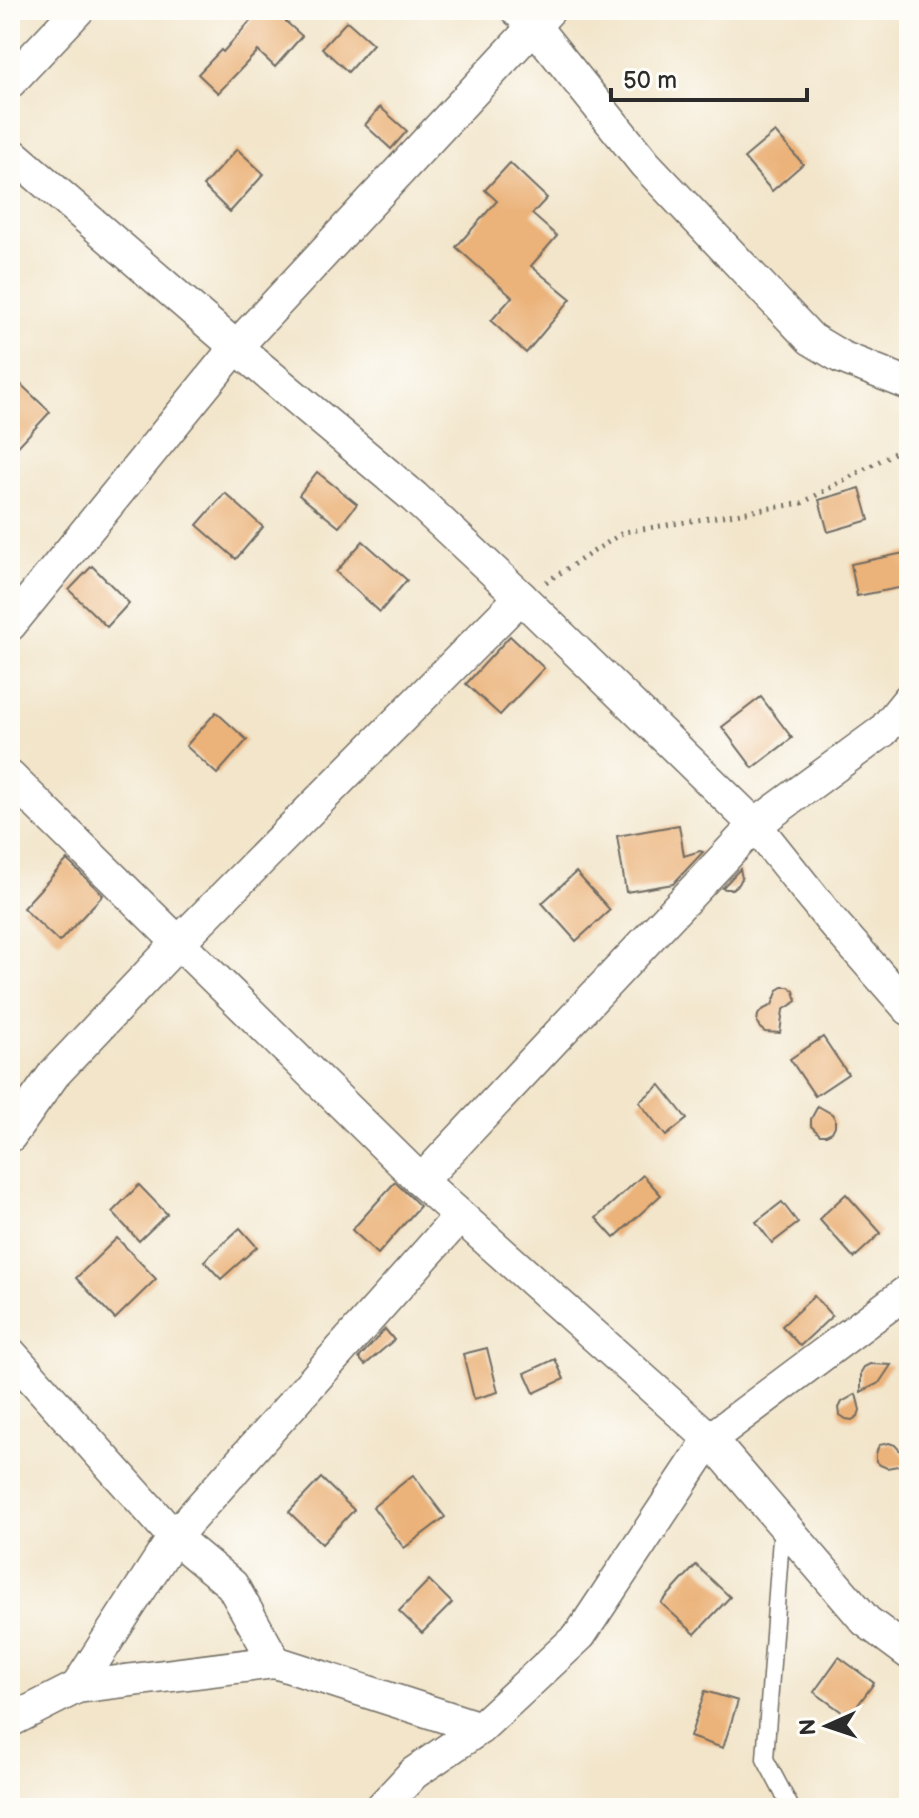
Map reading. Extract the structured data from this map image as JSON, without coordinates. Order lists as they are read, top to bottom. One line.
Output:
{"scale_bar":"50 m","north":"left"}
